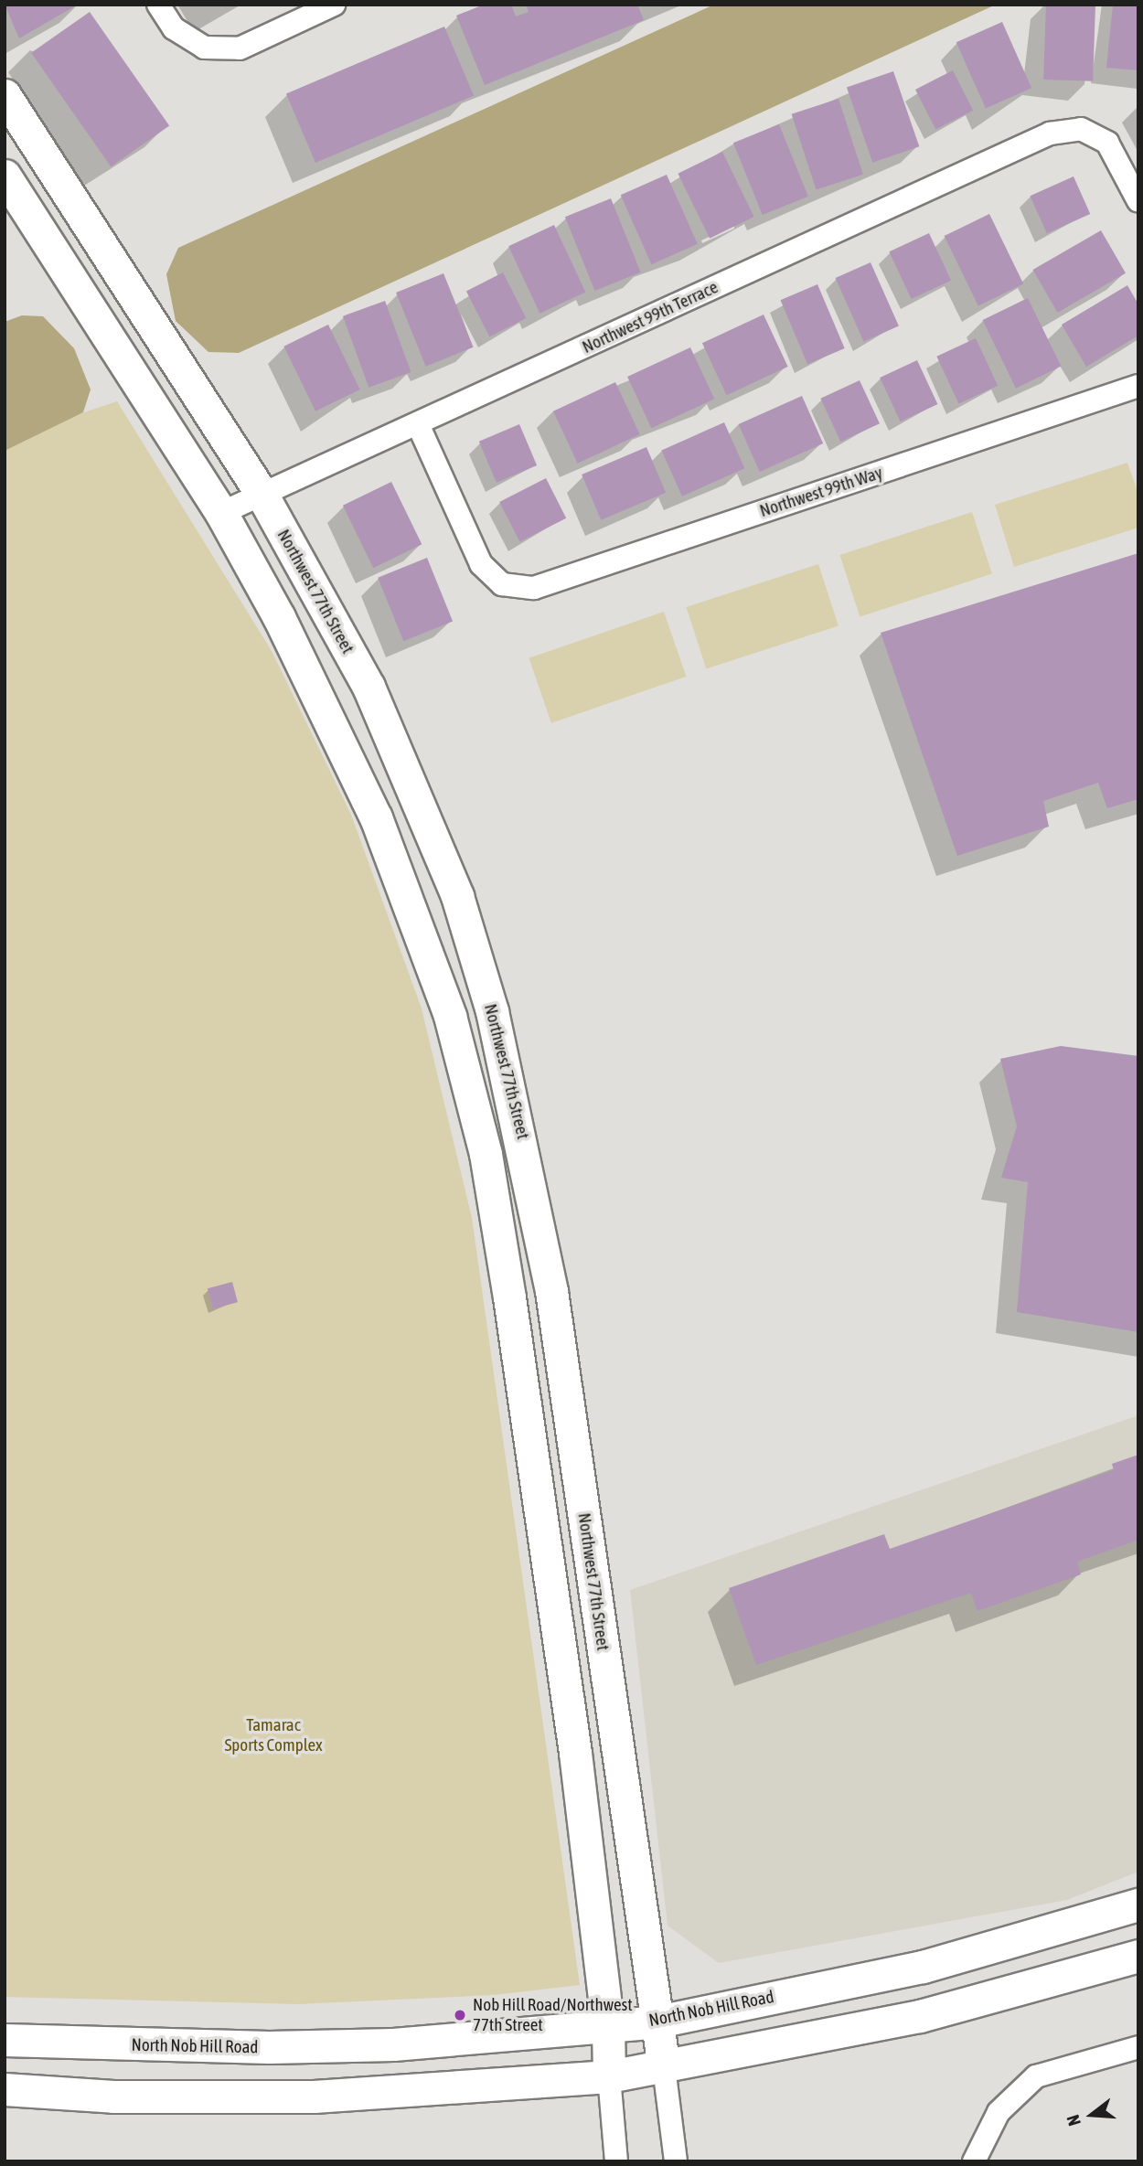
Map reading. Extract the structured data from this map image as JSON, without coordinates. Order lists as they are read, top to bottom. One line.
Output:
{"streets":{"street":["Northwest 99th Terrace","Northwest 99th Way","Northwest 77th Street","North Nob Hill Road"]},"crossings":[["Northwest 99th Terrace","Northwest 99th Way"],["Northwest 99th Terrace","Northwest 77th Street"],["Northwest 77th Street","North Nob Hill Road"]],"parks":["Tamarac Sports Complex"],"places":["Nob Hill Road/Northwest 77th Street"],"north":"left"}
